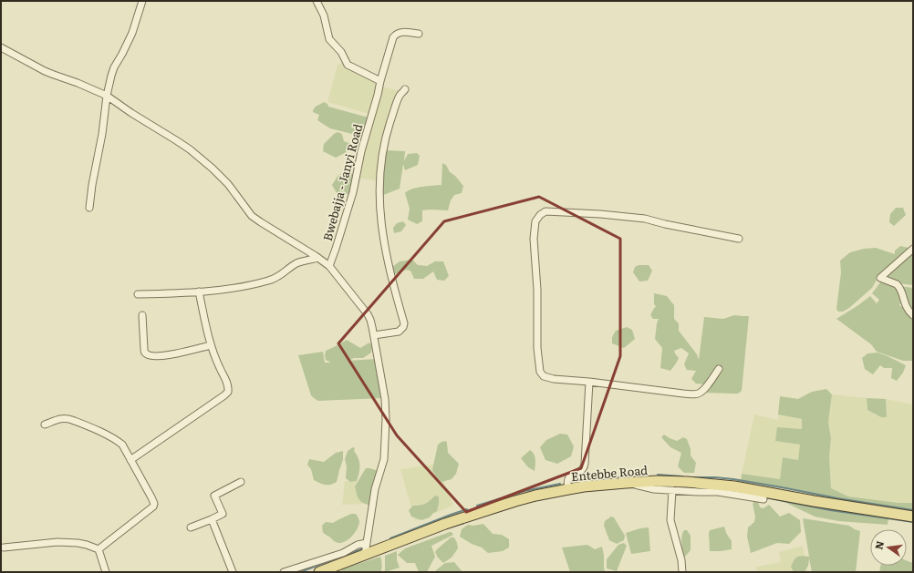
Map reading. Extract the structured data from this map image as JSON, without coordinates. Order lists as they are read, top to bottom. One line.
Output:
{"streets":{"main road":["Entebbe Road"],"street":["Bwebajja - Janyi Road"]},"north":"left"}
